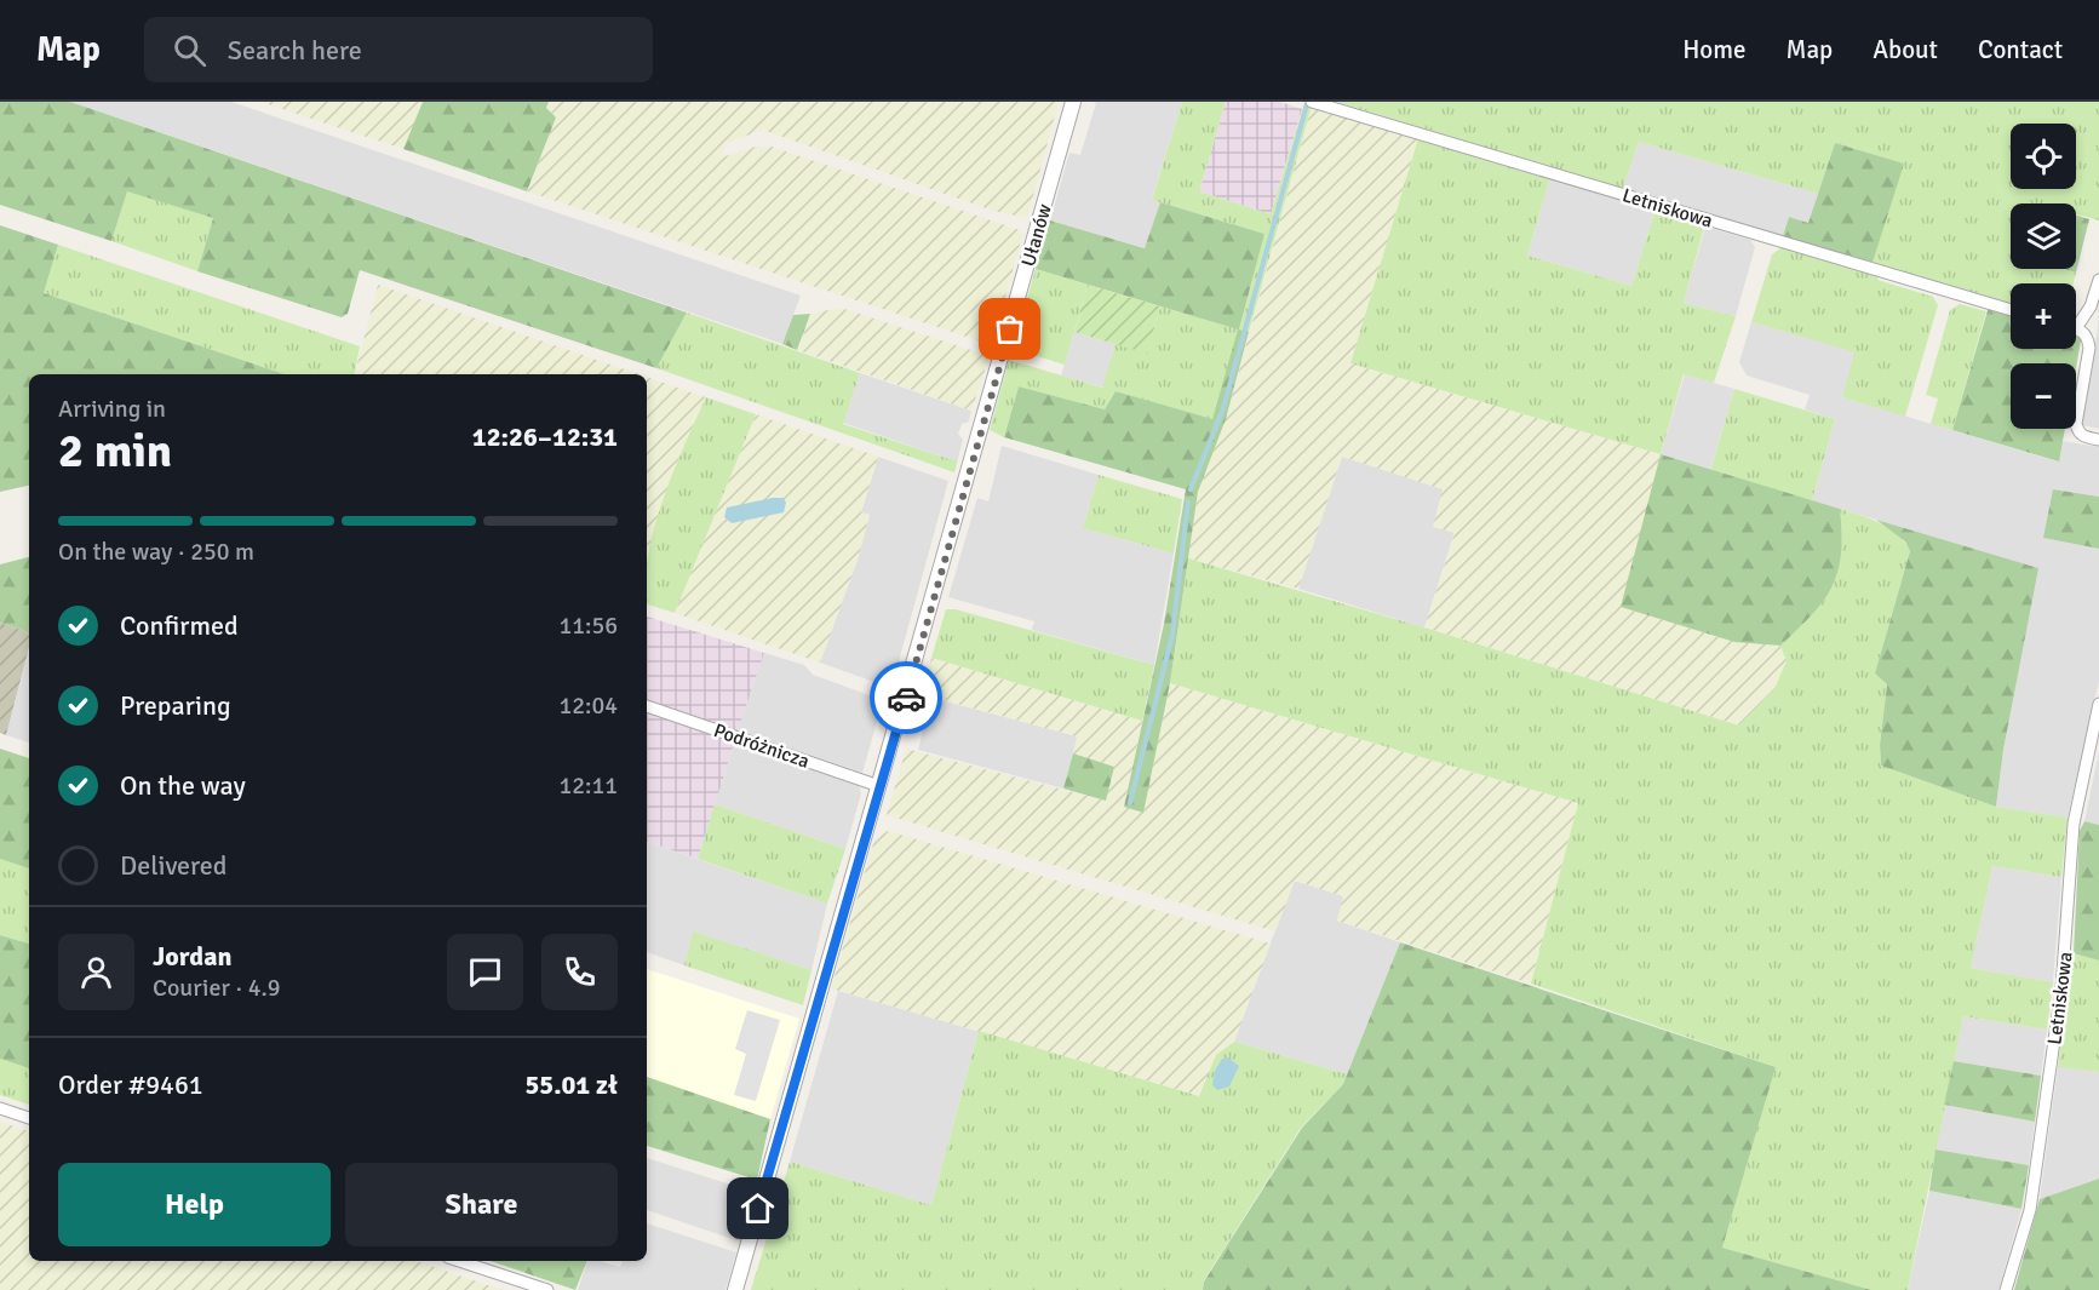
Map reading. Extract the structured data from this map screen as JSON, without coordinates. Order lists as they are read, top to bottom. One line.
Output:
{"streets":{"street":["Letniskowa","Ułanów","Podróżnicza"]},"crossings":[["Ułanów","Podróżnicza"]],"page":{"header":"Map","search":"Search here","nav":["Home","Map","About","Contact"],"map_buttons":["+","−"],"heading":["2 min","Arriving in","12:26–12:31"],"panel":["Jordan","Courier · 4.9","Order #9461","55.01 zł"],"bar":"On the way · 250 m","list":[["Confirmed","11:56"],["Preparing","12:04"],["On the way","12:11"],"Delivered"],"buttons":["Help","Share"]}}
